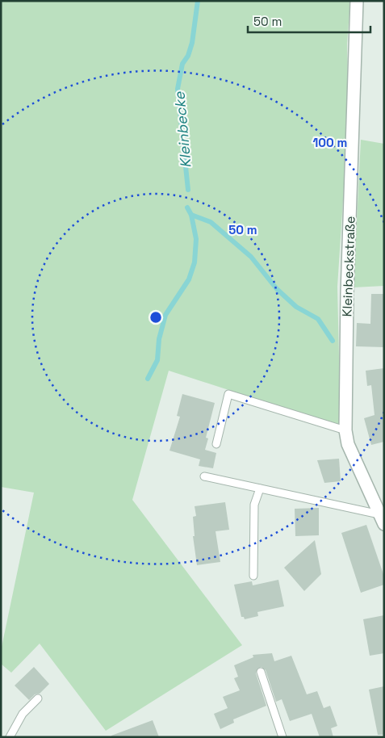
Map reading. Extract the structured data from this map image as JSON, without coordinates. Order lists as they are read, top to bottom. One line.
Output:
{"streets":{"street":["Kleinbeckstraße"]},"water":["Kleinbecke"],"scale_bar":"50 m","rings":["100 m","50 m"]}
